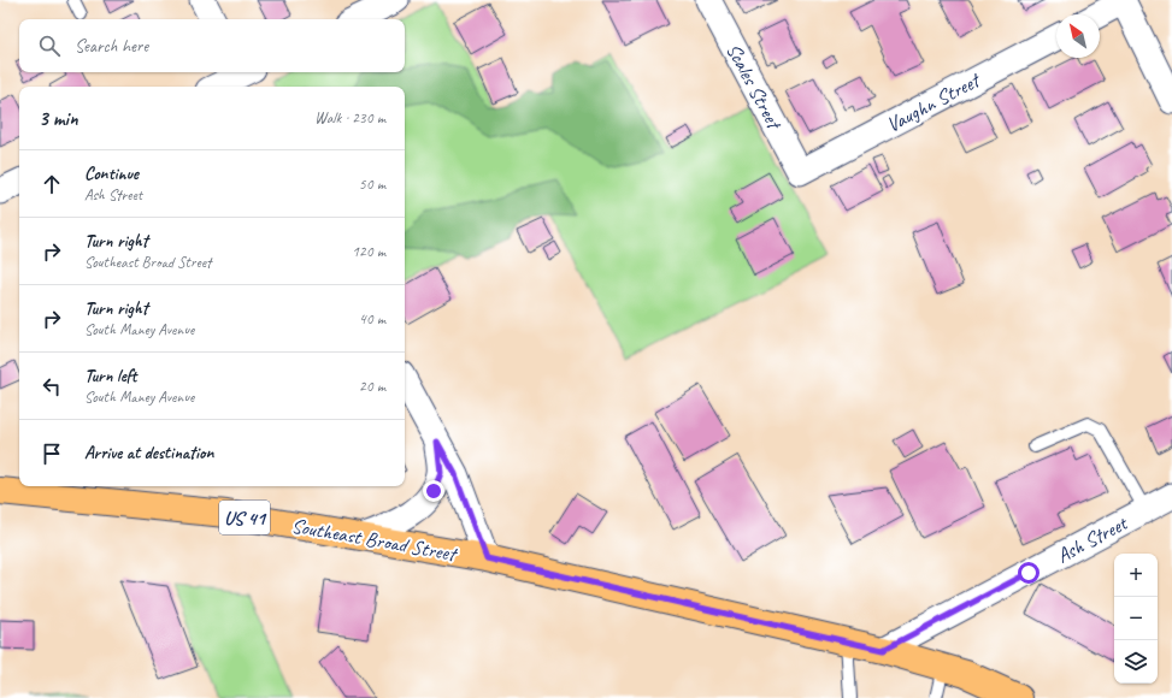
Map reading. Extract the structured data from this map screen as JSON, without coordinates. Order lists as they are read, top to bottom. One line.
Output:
{"streets":{"main road":["US 41","Southeast Broad Street"],"street":["Scales Street","Vaughn Street","Ash Street"]},"crossings":[["Scales Street","Vaughn Street"],["Southeast Broad Street","Ash Street"]],"north":"top left","page":{"search":"Search here","heading":["3 min","Walk · 230 m"],"list":[["Continue","Ash Street","50 m"],["Turn right","Southeast Broad Street","120 m"],["Turn right","South Maney Avenue","40 m"],["Turn left","South Maney Avenue","20 m"],"Arrive at destination"],"map_buttons":["+","−"]}}
